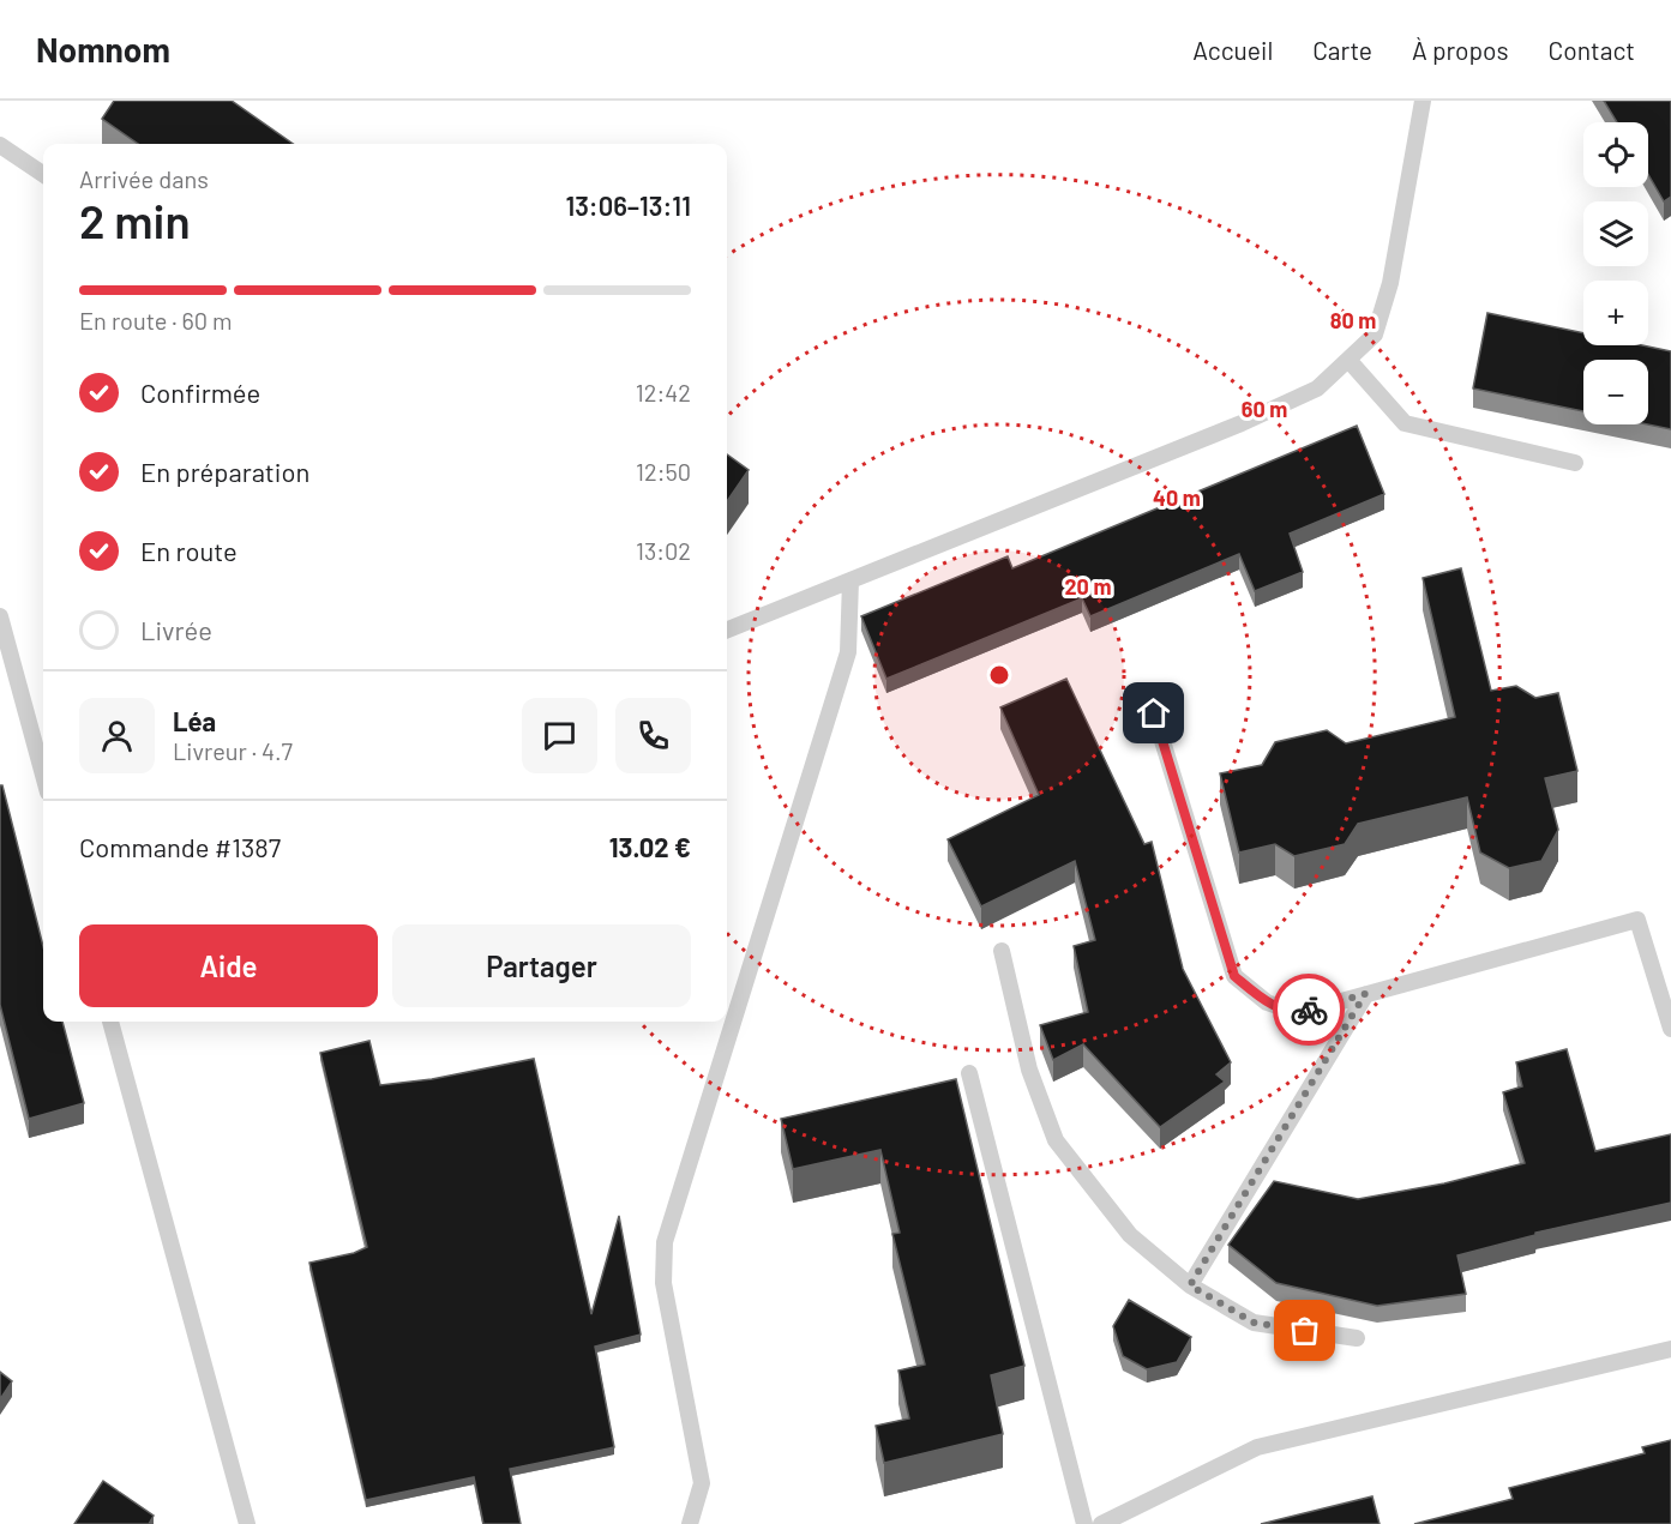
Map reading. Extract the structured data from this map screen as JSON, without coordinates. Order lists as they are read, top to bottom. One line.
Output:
{"page":{"header":"Nomnom","nav":["Accueil","Carte","À propos","Contact"],"map_buttons":["+","−"],"heading":["2 min","Arrivée dans","13:06–13:11"],"panel":["Léa","Livreur · 4.7","Commande #1387","13.02 €"],"bar":"En route · 60 m","list":[["Confirmée","12:42"],["En préparation","12:50"],["En route","13:02"],"Livrée"],"buttons":["Aide","Partager"]},"rings":["80 m","60 m","40 m","20 m"]}
